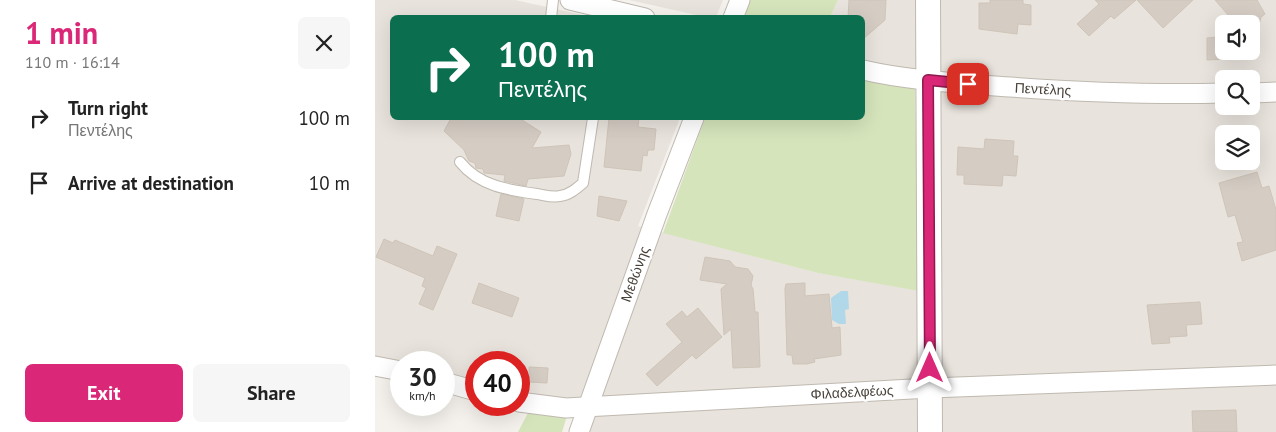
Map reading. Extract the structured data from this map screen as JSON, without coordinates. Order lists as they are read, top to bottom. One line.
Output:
{"streets":{"street":["Πεντέλης","Μεθώνης","Φιλαδελφέως"]},"crossings":[["Μεθώνης","Φιλαδελφέως"]],"page":{"heading":["1 min","110 m · 16:14"],"turn":["100 m","Πεντέλης"],"list":[{"name":"Turn right","note":"Πεντέλης","value":"100 m"},{"name":"Arrive at destination","value":"10 m"}],"speed":"30 km/h","limit":"40","buttons":["Exit","Share"]}}
